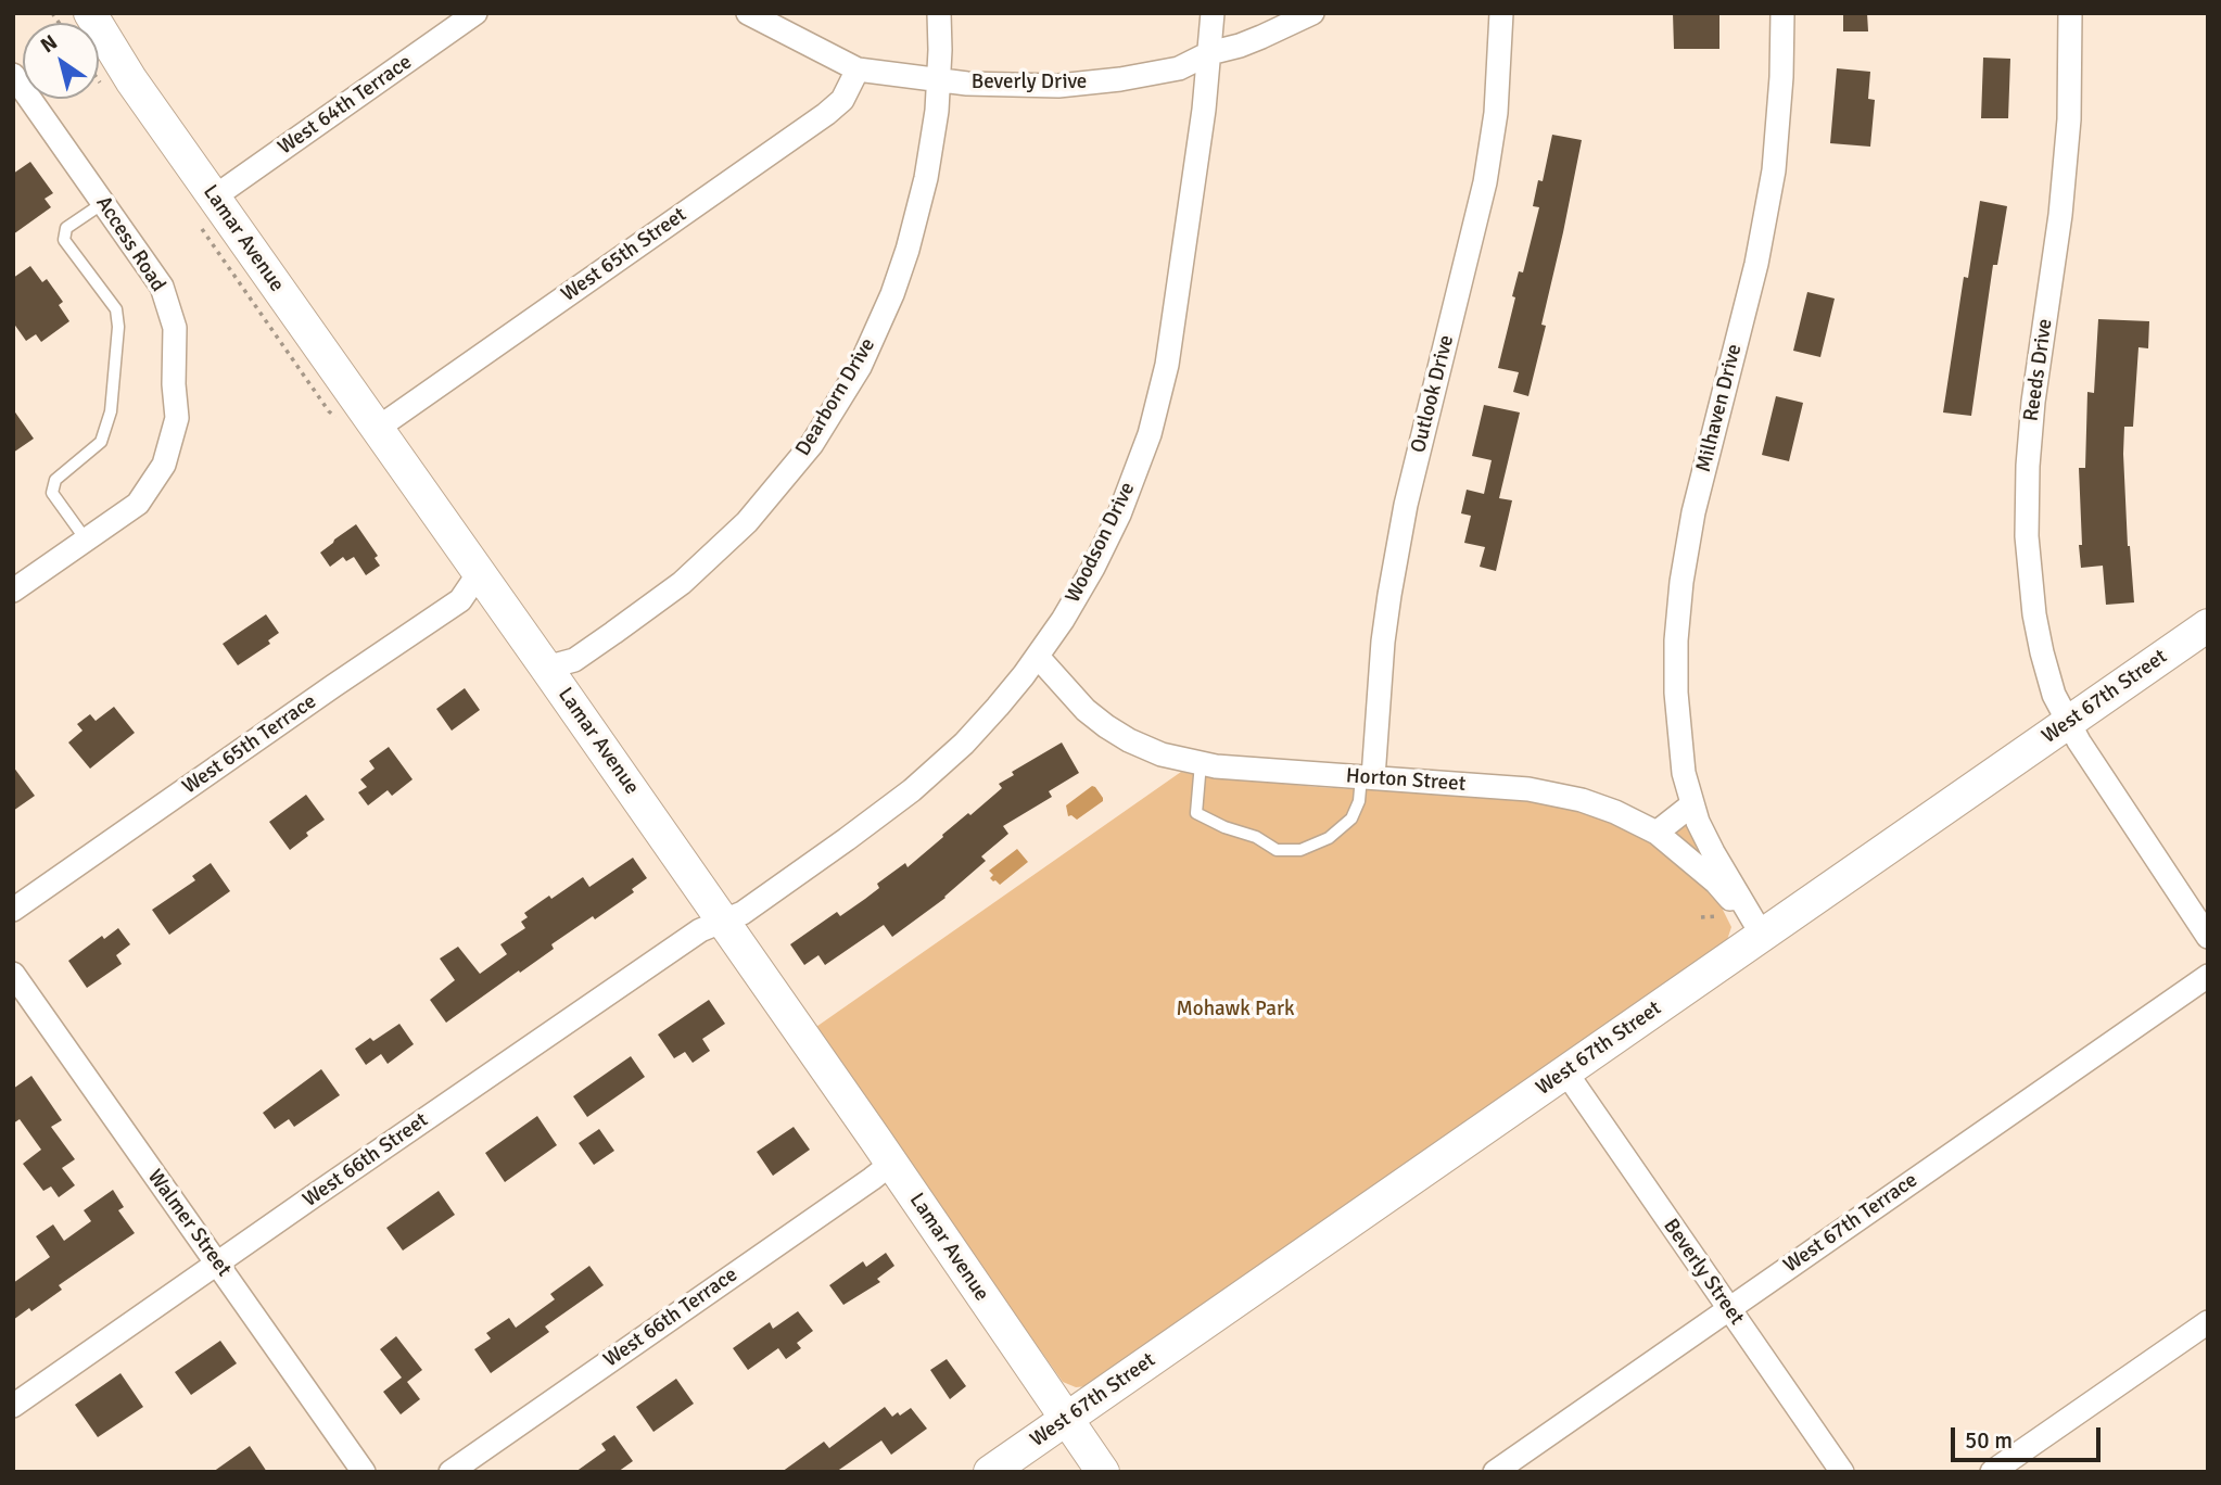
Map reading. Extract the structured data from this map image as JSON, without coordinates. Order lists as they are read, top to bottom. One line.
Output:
{"streets":{"street":["Beverly Drive","West 64th Terrace","Lamar Avenue","Access Road","West 65th Street","Reeds Drive","Outlook Drive","Dearborn Drive","Milhaven Drive","Woodson Drive","West 67th Street","West 65th Terrace","Horton Street","West 66th Street","Walmer Street","West 67th Terrace","Beverly Street","West 66th Terrace"]},"crossings":[["Beverly Drive","West 65th Street"],["Beverly Drive","Dearborn Drive"],["Beverly Drive","Woodson Drive"],["West 64th Terrace","Lamar Avenue"],["Lamar Avenue","West 65th Street"],["Lamar Avenue","Dearborn Drive"],["Lamar Avenue","Woodson Drive"],["Lamar Avenue","West 67th Street"],["Lamar Avenue","West 65th Terrace"],["Lamar Avenue","West 66th Street"],["Lamar Avenue","West 66th Terrace"],["Reeds Drive","West 67th Street"],["Outlook Drive","Horton Street"],["Milhaven Drive","West 67th Street"],["Milhaven Drive","Horton Street"],["Woodson Drive","Horton Street"],["Woodson Drive","West 66th Street"],["West 67th Street","Horton Street"],["West 67th Street","Beverly Street"],["West 66th Street","Walmer Street"],["West 67th Terrace","Beverly Street"]],"parks":["Mohawk Park"],"scale_bar":"50 m","north":"top left"}
